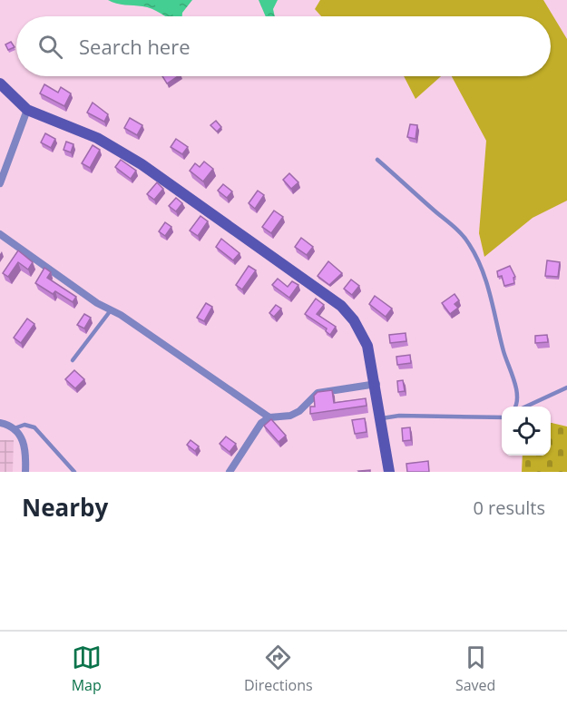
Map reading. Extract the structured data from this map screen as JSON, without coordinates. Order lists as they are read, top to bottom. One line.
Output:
{"page":{"search":"Search here","heading":["Nearby","0 results"],"nav":["Map","Directions","Saved"]}}
